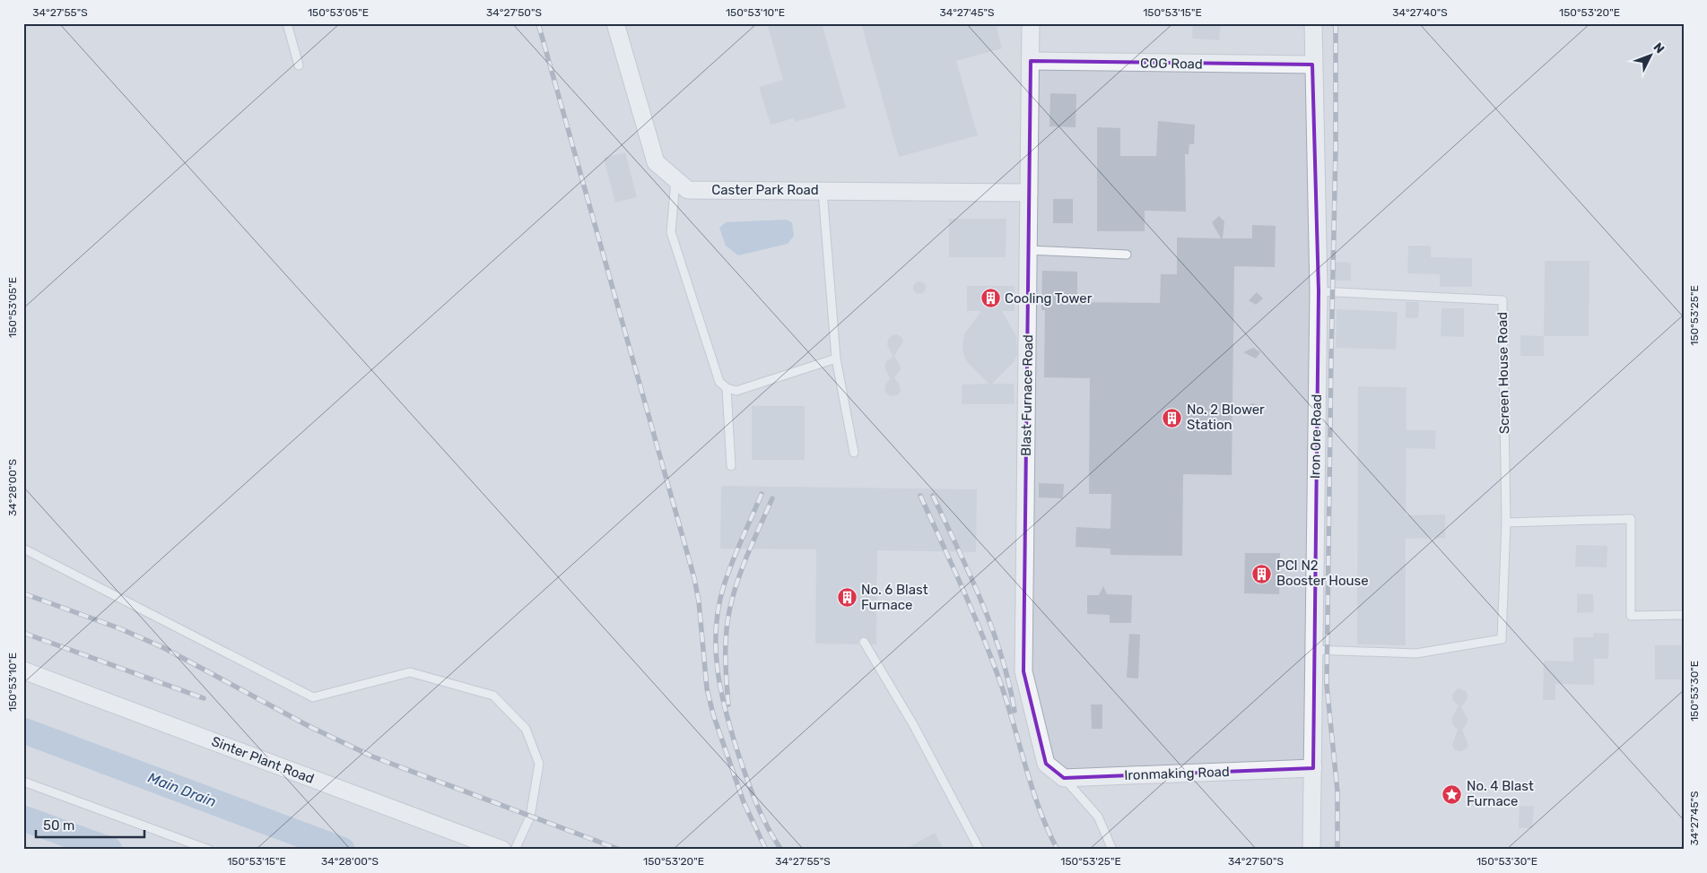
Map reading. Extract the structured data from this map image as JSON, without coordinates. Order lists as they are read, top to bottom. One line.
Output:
{"streets":{"street":["COG Road","Caster Park Road","Blast Furnace Road","Iron Ore Road","Sinter Plant Road","Ironmaking Road"],"lane":["Screen House Road"]},"crossings":[["COG Road","Blast Furnace Road"],["COG Road","Iron Ore Road"],["Caster Park Road","Blast Furnace Road"],["Screen House Road","Iron Ore Road"],["Blast Furnace Road","Ironmaking Road"],["Iron Ore Road","Ironmaking Road"]],"water":["Main Drain"],"places":{"building":["Cooling Tower","No. 2 Blower Station","PCI N2 Booster House","No. 6 Blast Furnace"],"place":["No. 4 Blast Furnace"]},"scale_bar":"50 m","north":"top right","coordinates":["34°27'55\"S","150°53'05\"E","34°27'50\"S","150°53'10\"E","34°27'45\"S","150°53'15\"E","34°27'40\"S","150°53'20\"E","150°53'25\"E","34°28'00\"S","150°53'30\"E"]}
